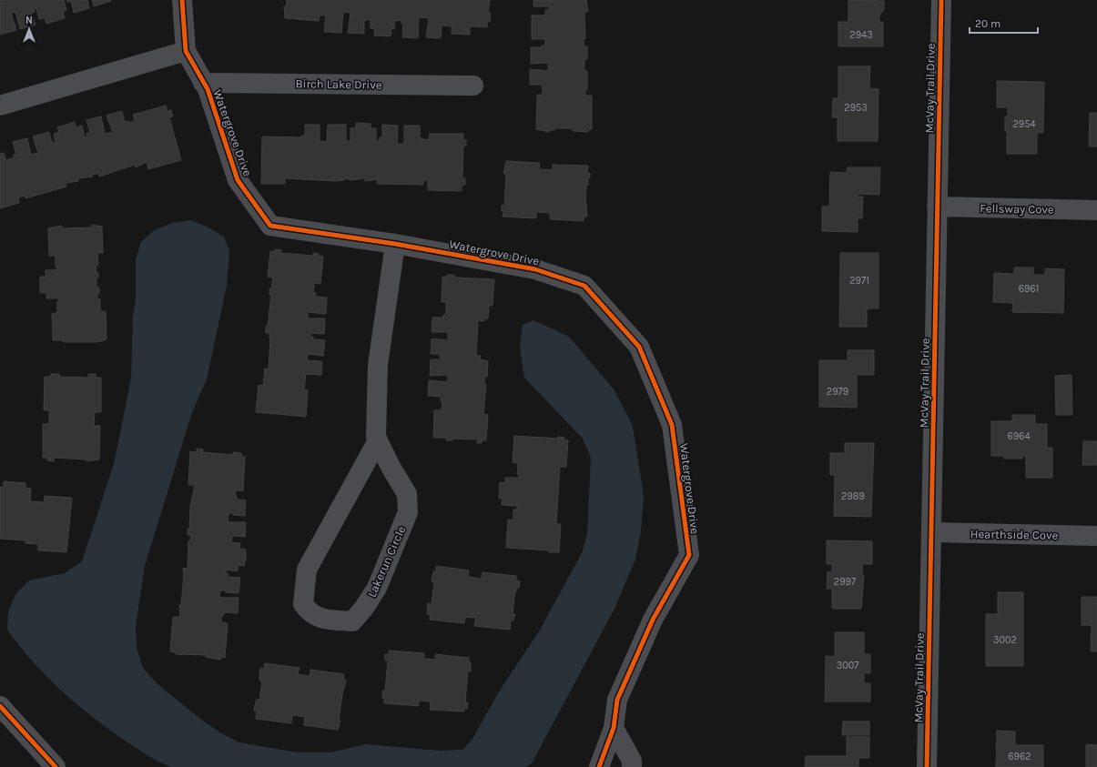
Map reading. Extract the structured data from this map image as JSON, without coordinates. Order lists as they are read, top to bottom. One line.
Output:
{"streets":{"street":["Birch Lake Drive","McVay Trail Drive","Watergrove Drive","Fellsway Cove","Hearthside Cove","Lakerun Circle"]},"crossings":[["Birch Lake Drive","Watergrove Drive"],["McVay Trail Drive","Fellsway Cove"],["McVay Trail Drive","Hearthside Cove"],["Watergrove Drive","Lakerun Circle"]],"house_numbers":["2943","2953","2954","2971","6961","2979","6964","2989","2997","3002","3007","6962"],"scale_bar":"20 m","north":"top"}
